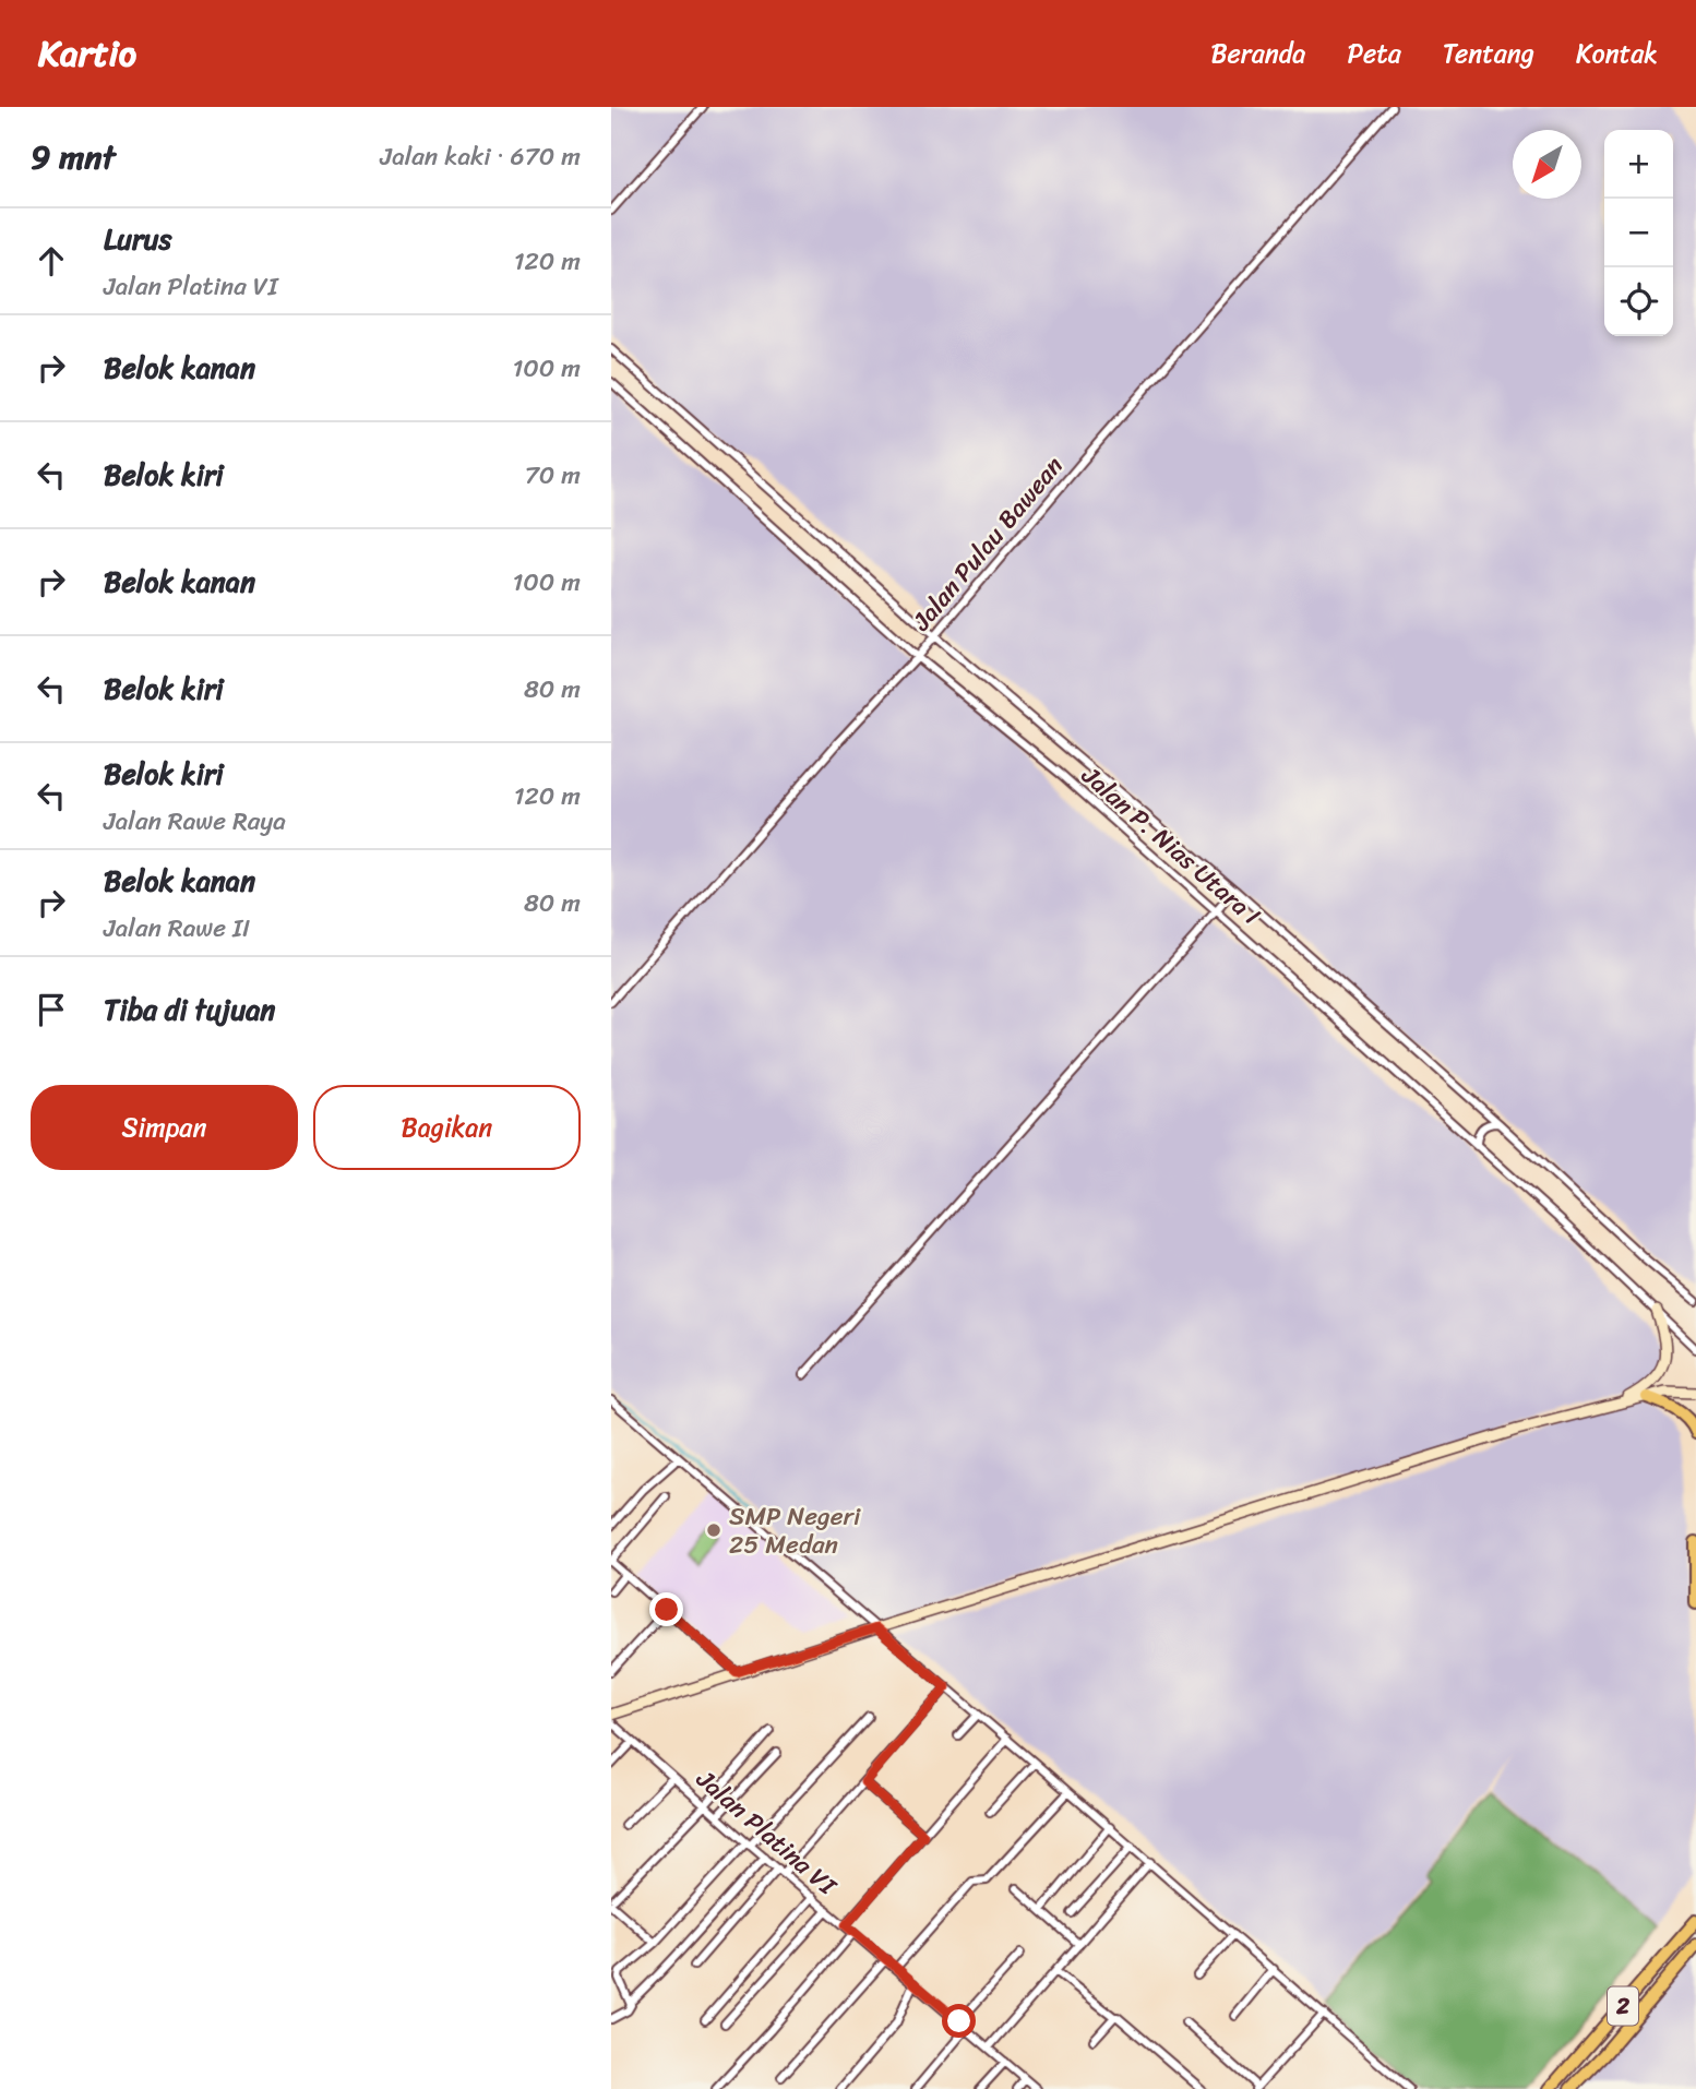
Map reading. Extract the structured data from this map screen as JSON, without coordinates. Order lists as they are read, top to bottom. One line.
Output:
{"streets":{"highway":["2"],"street":["Jalan Pulau Bawean","Jalan P. Nias Utara I","Jalan Platina VI"]},"crossings":[["Jalan Pulau Bawean","Jalan P. Nias Utara I"]],"places":["SMP Negeri 25 Medan"],"north":"bottom left","page":{"header":"Kartio","nav":["Beranda","Peta","Tentang","Kontak"],"heading":["9 mnt","Jalan kaki · 670 m"],"map_buttons":["+","−"],"list":[["Lurus","Jalan Platina VI","120 m"],["Belok kanan","100 m"],["Belok kiri","70 m"],["Belok kanan","100 m"],["Belok kiri","80 m"],["Belok kiri","Jalan Rawe Raya","120 m"],["Belok kanan","Jalan Rawe II","80 m"],"Tiba di tujuan"],"buttons":["Simpan","Bagikan"]}}
